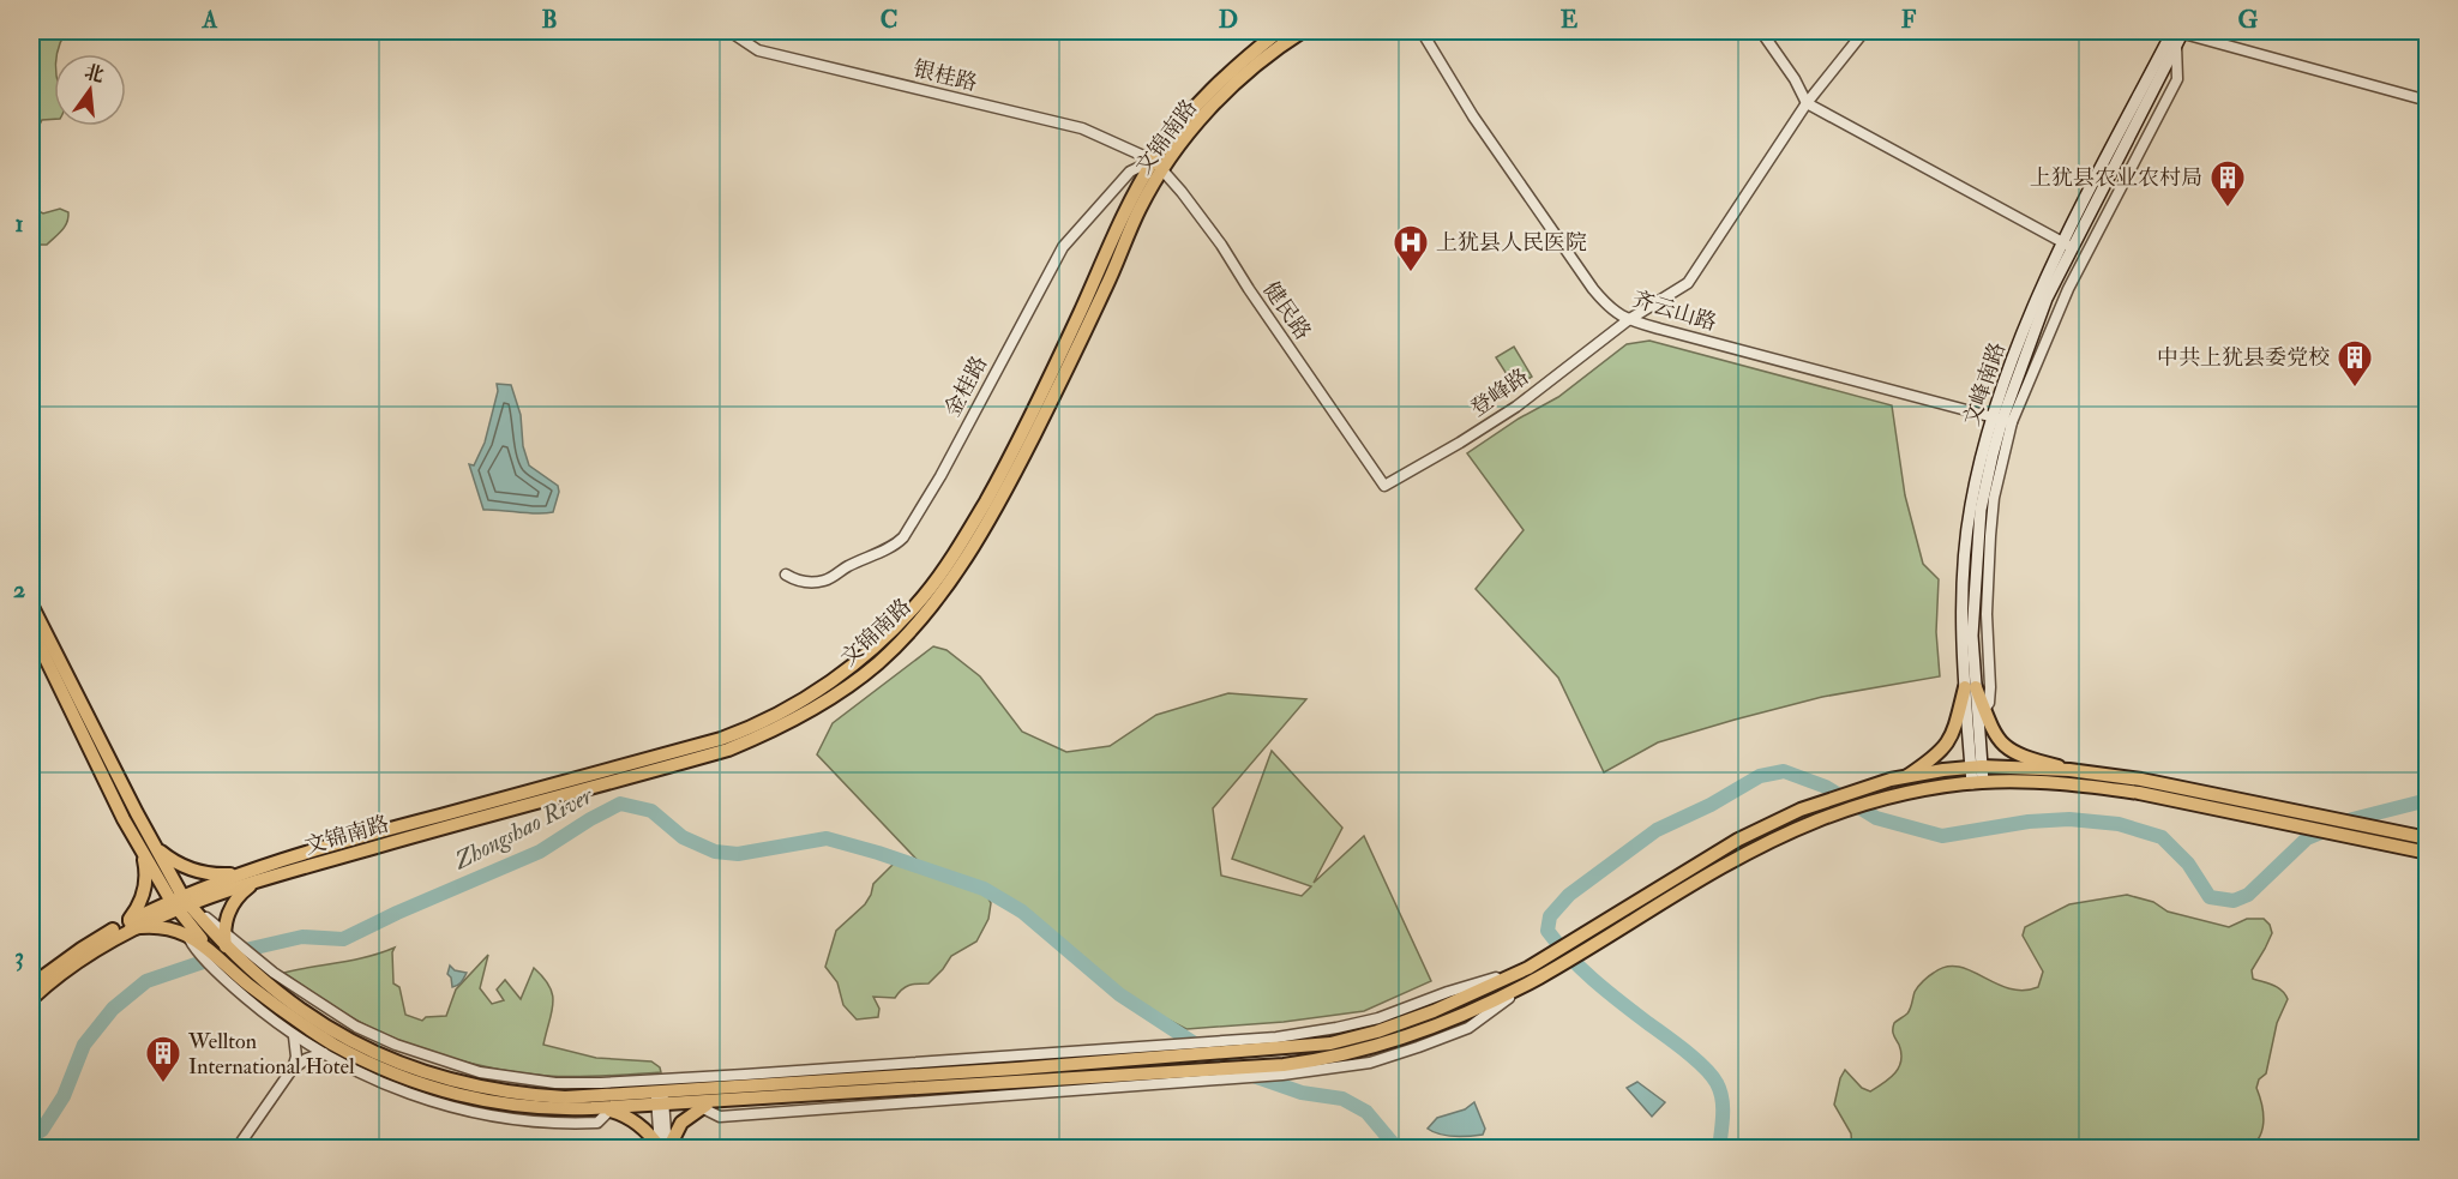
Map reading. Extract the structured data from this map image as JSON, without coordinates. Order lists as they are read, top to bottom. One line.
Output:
{"streets":{"main road":["文锦南路","文峰南路"],"street":["银桂路","健民路","齐云山路","金桂路","登峰路"]},"crossings":[["银桂路","文锦南路"],["银桂路","健民路"],["银桂路","金桂路"],["文锦南路","健民路"],["文锦南路","金桂路"],["健民路","金桂路"],["健民路","登峰路"],["齐云山路","文峰南路"],["齐云山路","登峰路"]],"water":["Zhongshao River"],"places":{"building":["上犹县农业农村局","中共上犹县委党校","Wellton International Hotel"],"hospital":["上犹县人民医院"]},"north":"top","grid":{"columns":["A","B","C","D","E","F","G"],"rows":["1","2","3"]}}
